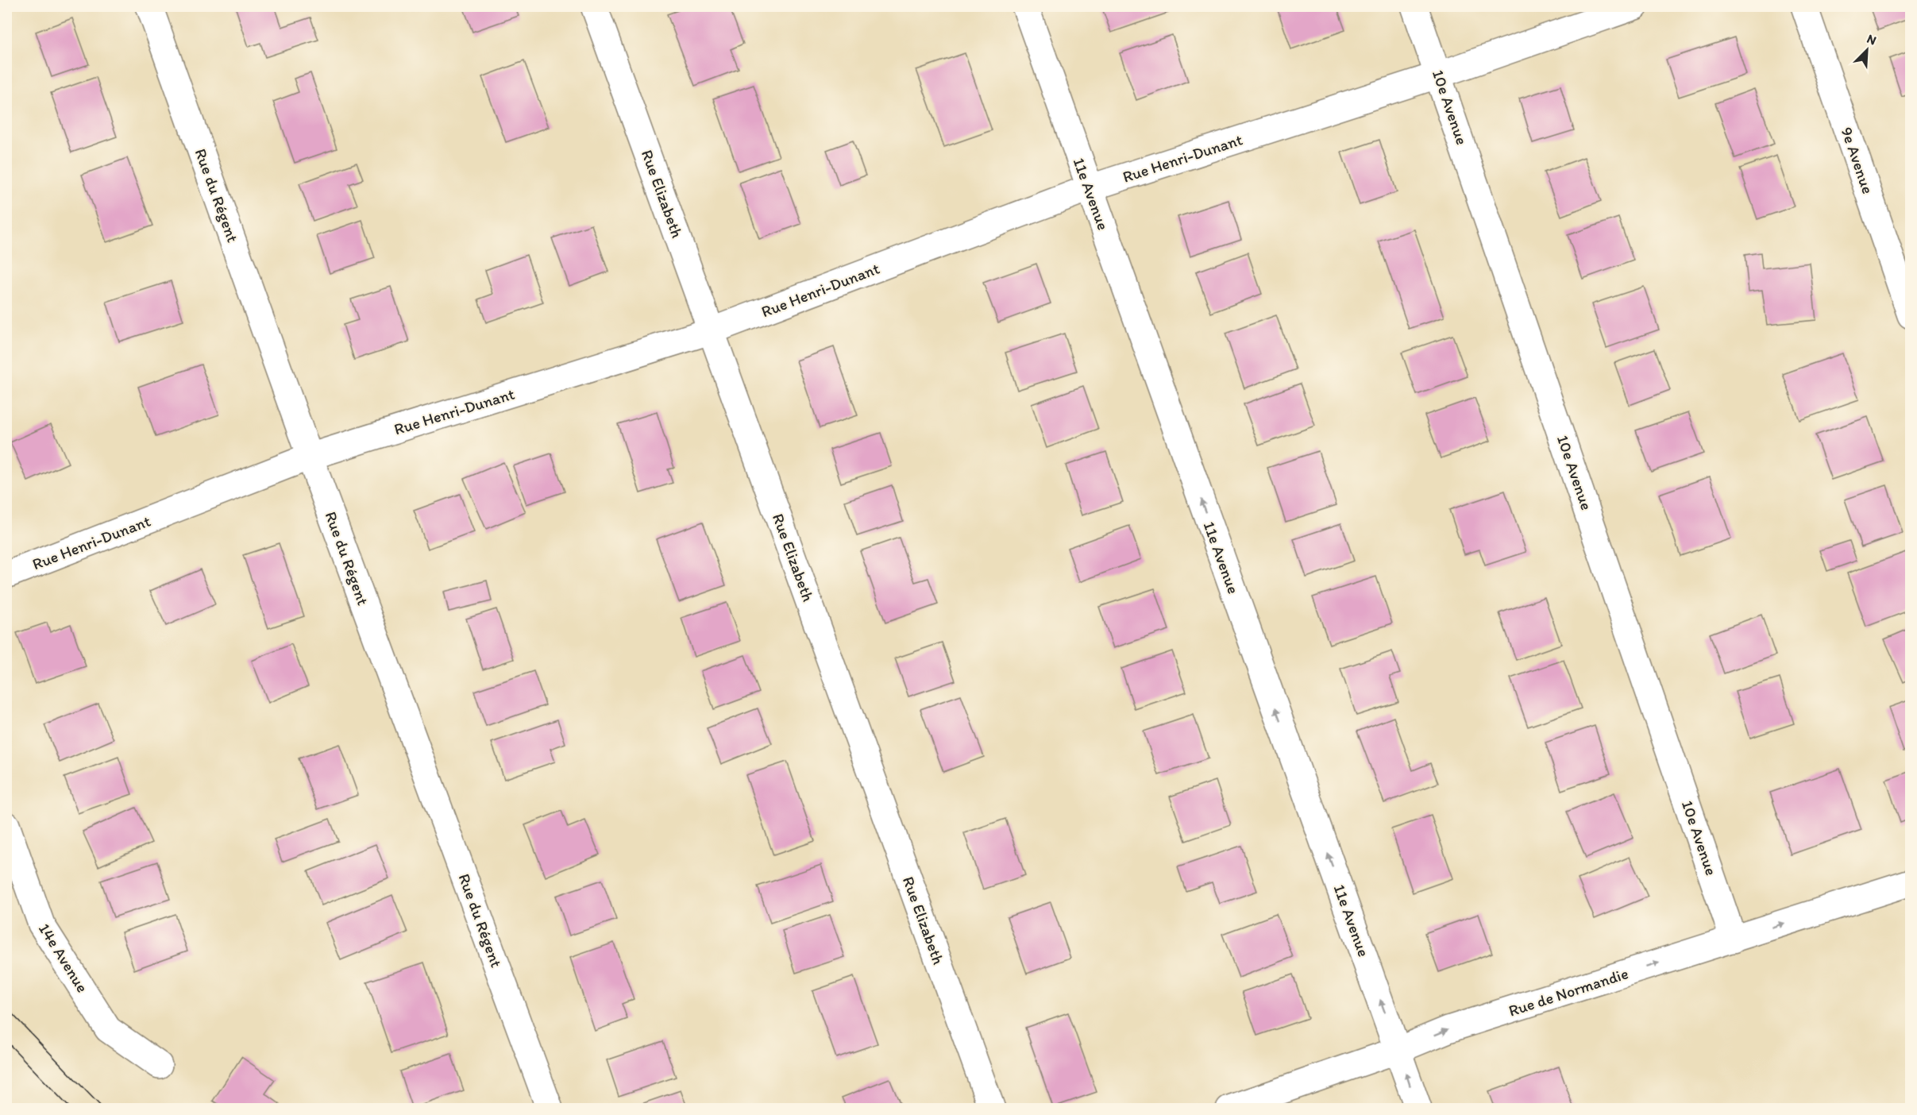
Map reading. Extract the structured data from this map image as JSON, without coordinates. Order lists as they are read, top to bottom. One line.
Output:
{"streets":{"street":["10e Avenue","Rue Henri-Dunant","9e Avenue","Rue Elizabeth","11e Avenue","Rue du Régent","14e Avenue","Rue de Normandie"]},"crossings":[["10e Avenue","Rue Henri-Dunant"],["10e Avenue","Rue de Normandie"],["Rue Henri-Dunant","Rue Elizabeth"],["Rue Henri-Dunant","11e Avenue"],["Rue Henri-Dunant","Rue du Régent"],["11e Avenue","Rue de Normandie"]],"one_way":["11e Avenue","Rue de Normandie"],"north":"top right"}
